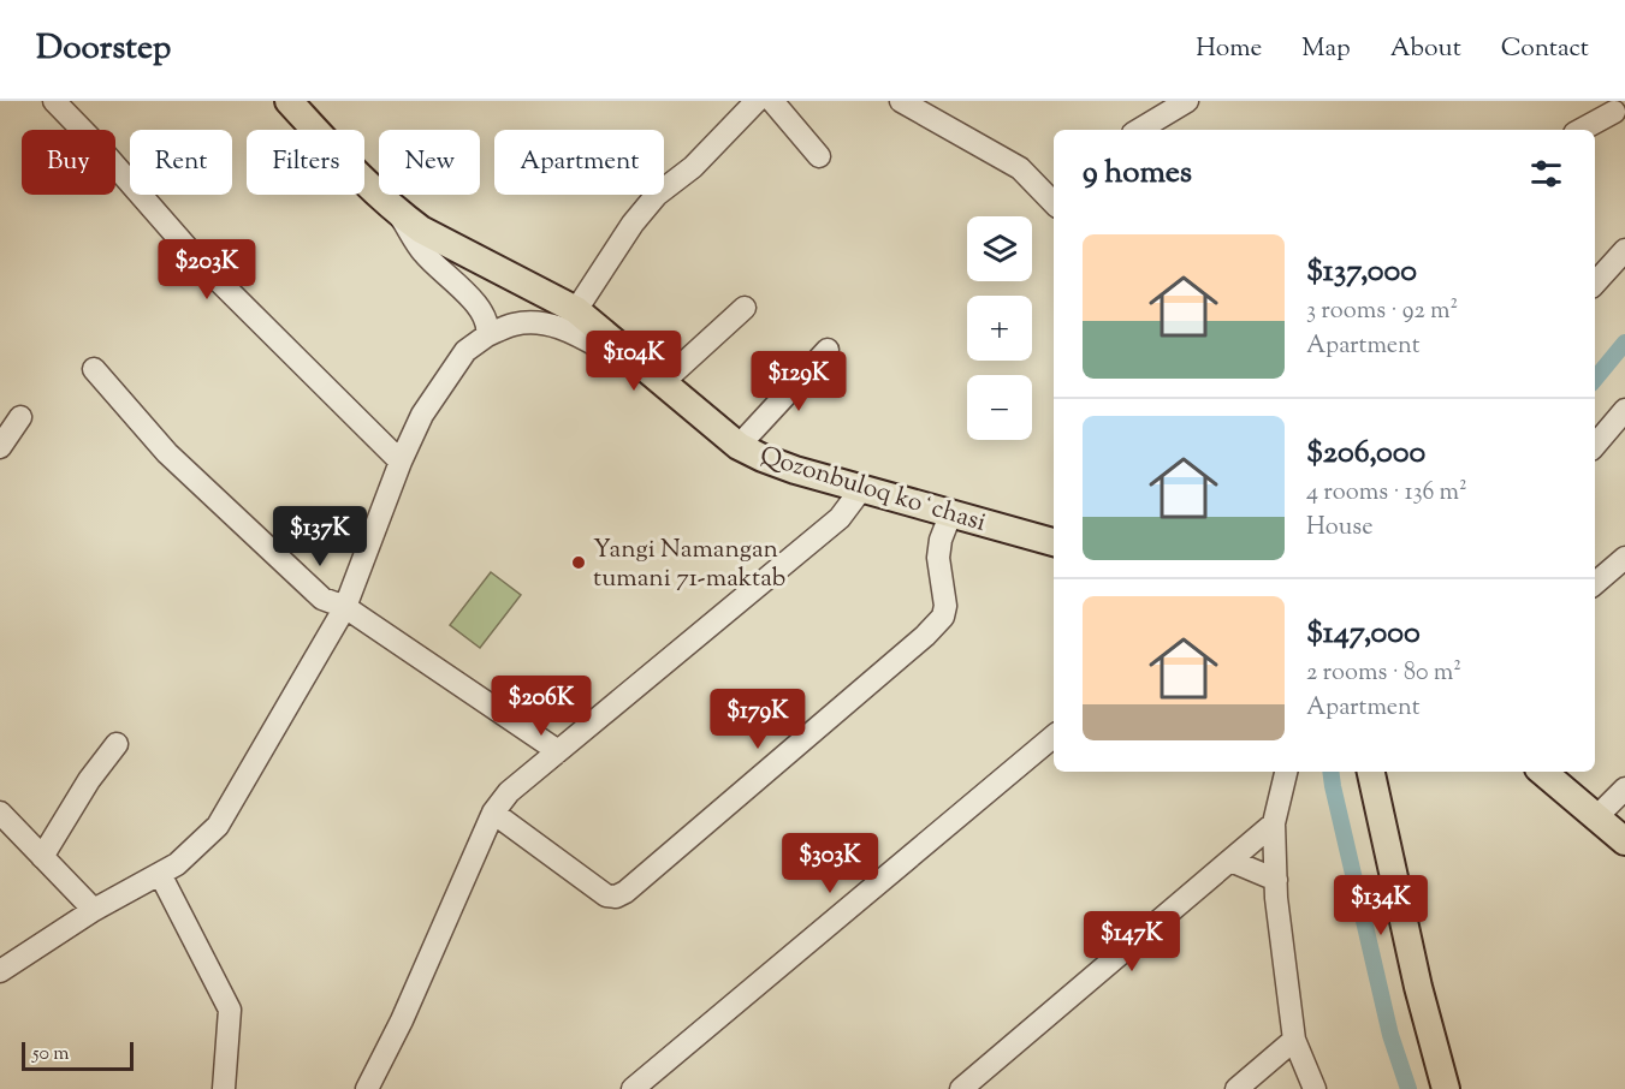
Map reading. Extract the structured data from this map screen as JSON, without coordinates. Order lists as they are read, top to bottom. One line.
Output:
{"streets":{"main road":["Qozonbuloq koʻchasi"]},"places":["Yangi Namangan tumani 71-maktab"],"scale_bar":"50 m","page":{"header":"Doorstep","nav":["Home","Map","About","Contact"],"chip":["Buy","Rent","Filters","New","Apartment"],"heading":"9 homes","map_buttons":["+","−"],"list":[{"name":"$137,000","note":"3 rooms · 92 m² · Apartment"},{"name":"$206,000","note":"4 rooms · 136 m² · House"},{"name":"$147,000","note":"2 rooms · 80 m² · Apartment"}],"price":["$203K","$104K","$129K","$137K","$206K","$179K","$303K","$134K","$147K"],"scale":"50 m"}}
